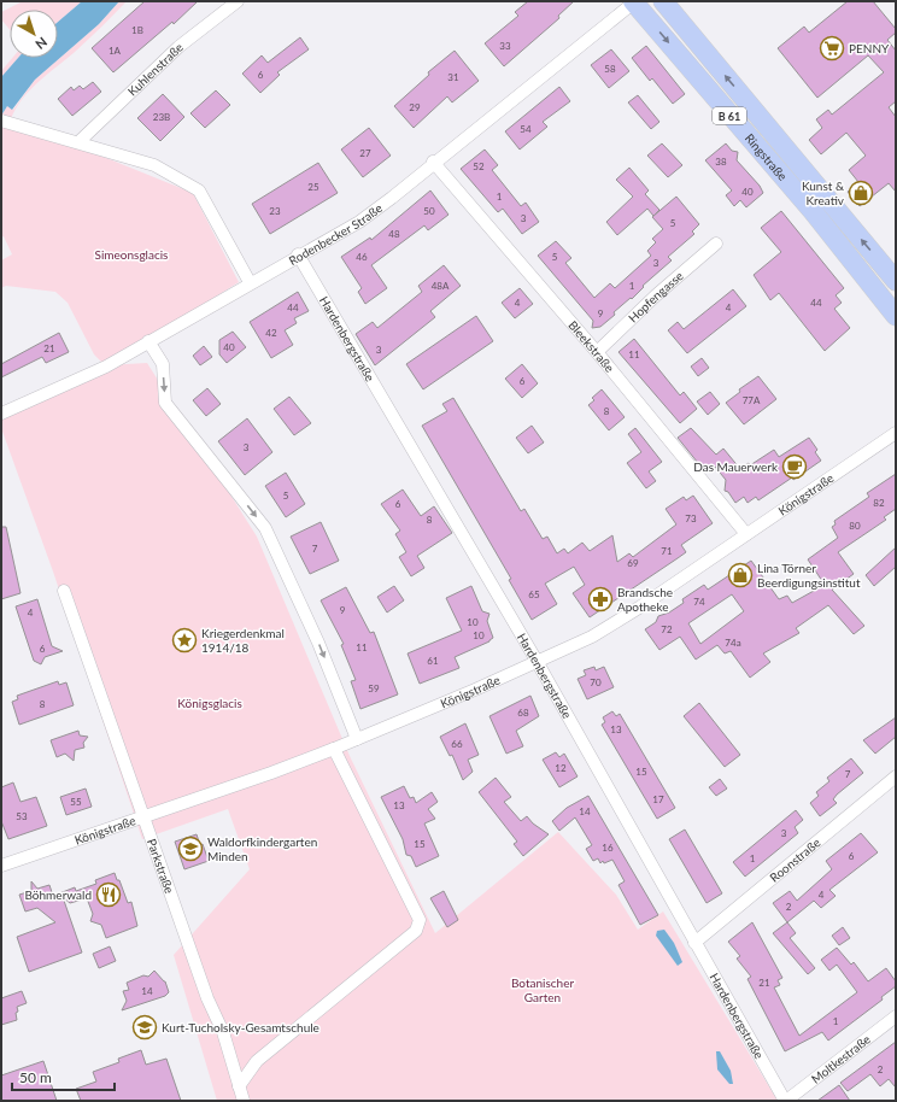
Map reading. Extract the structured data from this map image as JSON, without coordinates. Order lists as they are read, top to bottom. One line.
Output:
{"streets":{"main road":["B 61","Ringstraße"],"street":["Kuhlenstraße","Rodenbecker Straße","Hopfengasse","Hardenbergstraße","Bleekstraße","Königstraße","Roonstraße","Parkstraße","Moltkestraße"]},"crossings":[["Ringstraße","Rodenbecker Straße"],["Rodenbecker Straße","Hardenbergstraße"],["Rodenbecker Straße","Bleekstraße"],["Hopfengasse","Bleekstraße"],["Hardenbergstraße","Königstraße"],["Hardenbergstraße","Roonstraße"],["Hardenbergstraße","Moltkestraße"],["Bleekstraße","Königstraße"],["Königstraße","Parkstraße"]],"parks":["Simeonsglacis","Königsglacis","Botanischer Garten"],"places":{"supermarket":["PENNY"],"shop":["Kunst & Kreativ","Lina Törner Beerdigungsinstitut"],"cafe":["Das Mauerwerk"],"pharmacy":["Brandsche Apotheke"],"place":["Kriegerdenkmal 1914/18"],"school or university":["Waldorfkindergarten Minden","Kurt-Tucholsky-Gesamtschule"],"restaurant":["Böhmerwald"]},"house_numbers":["1B","33","1A","58","6","31","29","23B","54","27","38","52","25","40","1","23","50","3","5","48","46","5","3","48A","1","4","44","44","4","9","42","40","21","3","11","6","77A","8","3","5","82","6","73","8","80","7","71","69","65","74","9","4","10","72","10","74a","11","6","61","70","59","8","68","13","66","12","15","7","17","55","13","14","53","3","15","16","6","1","4","2","21","14","1","2"],"scale_bar":"50 m","north":"bottom right"}
